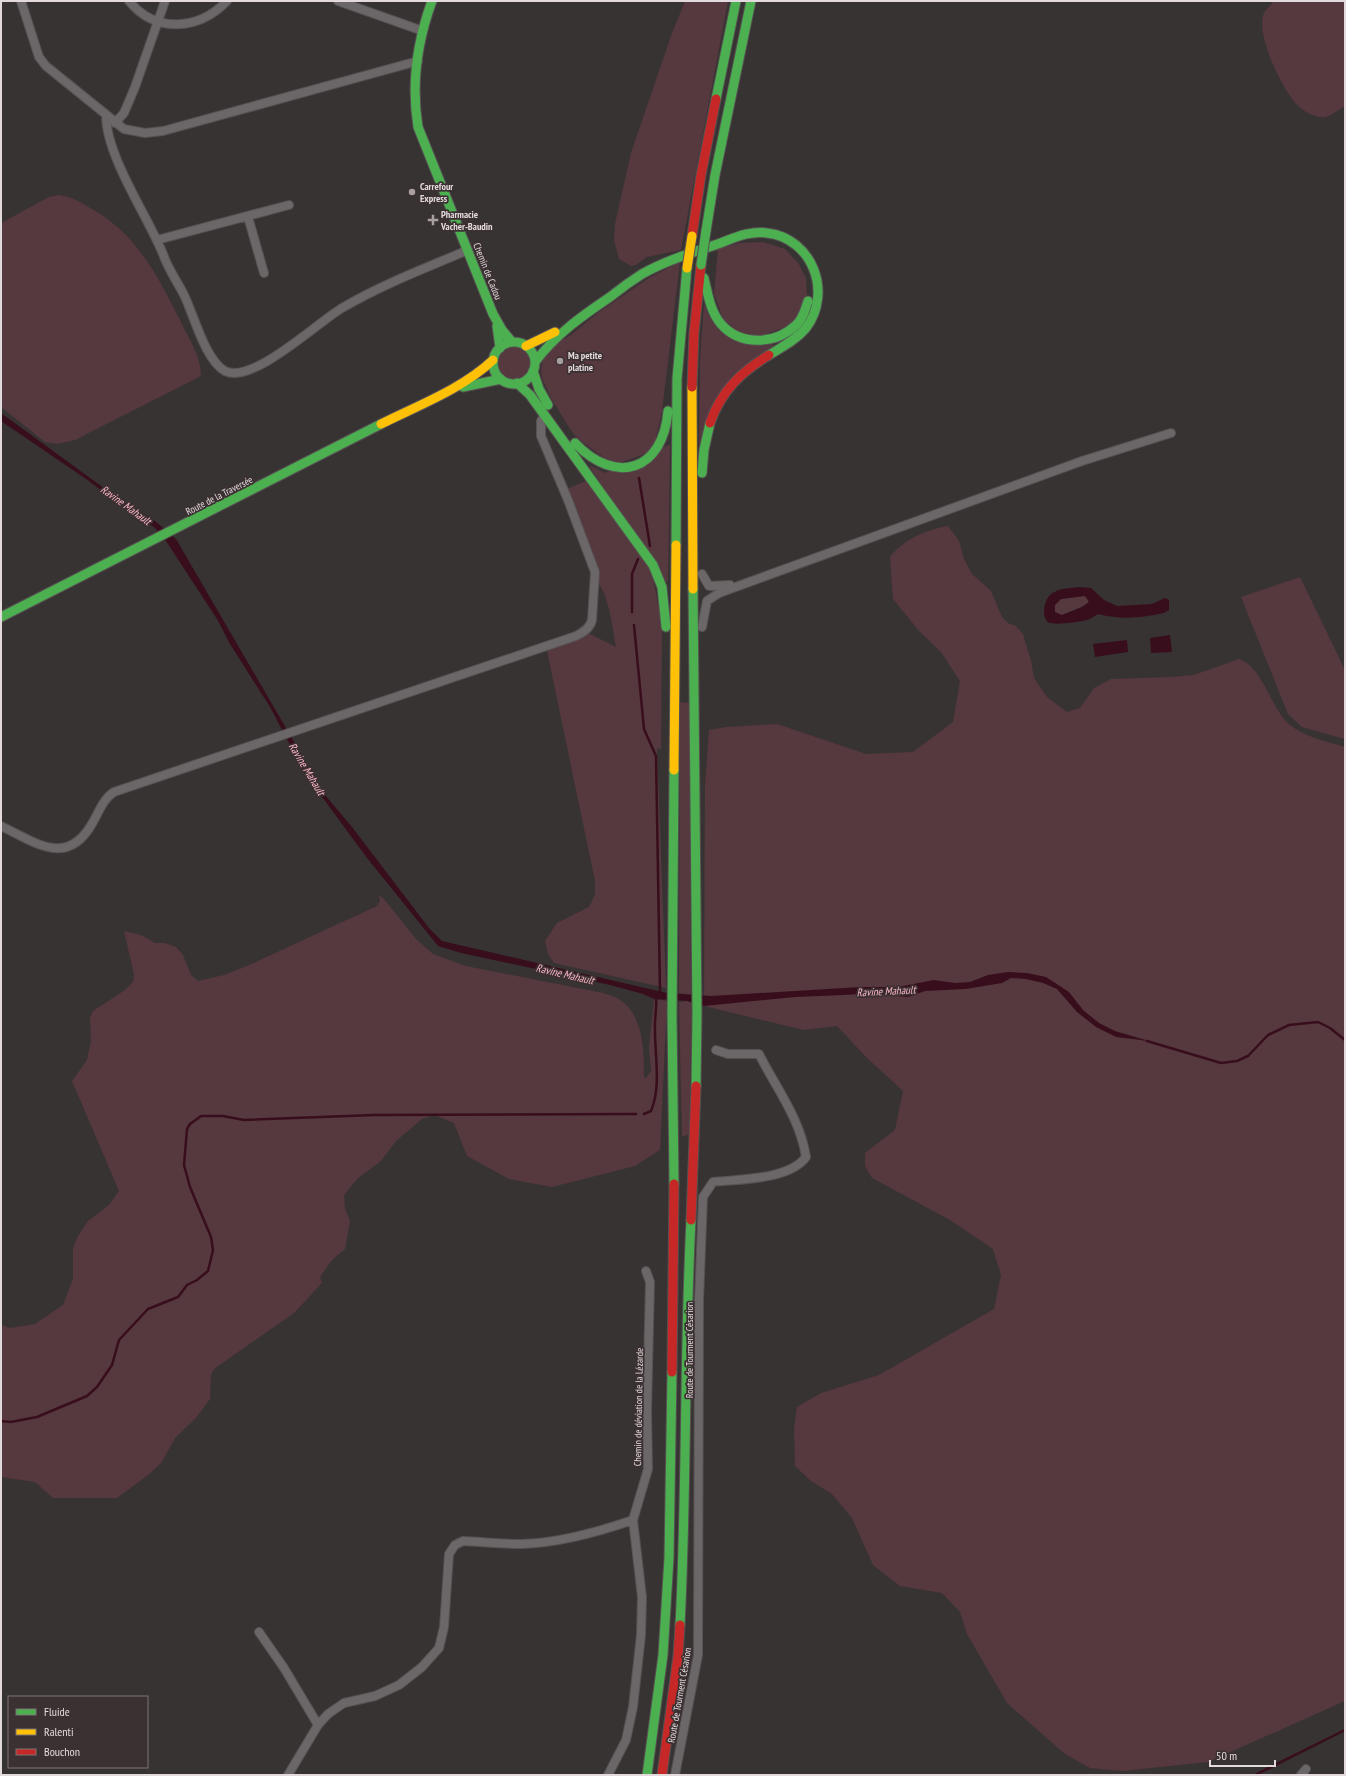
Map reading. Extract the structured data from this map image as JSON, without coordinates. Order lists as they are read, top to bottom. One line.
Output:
{"streets":{"main road":["Chemin de Cadou","Route de la Traversée"],"street":["Route de Tourment Césarion","Chemin de déviation de la Lézarde"]},"crossings":[["Chemin de Cadou","Route de la Traversée"]],"water":["Ravine Mahault"],"places":{"other":["Carrefour Express","Ma petite platine"],"health":["Pharmacie Vacher-Baudin"]},"legend":["Fluide","Ralenti","Bouchon"],"scale_bar":"50 m"}
